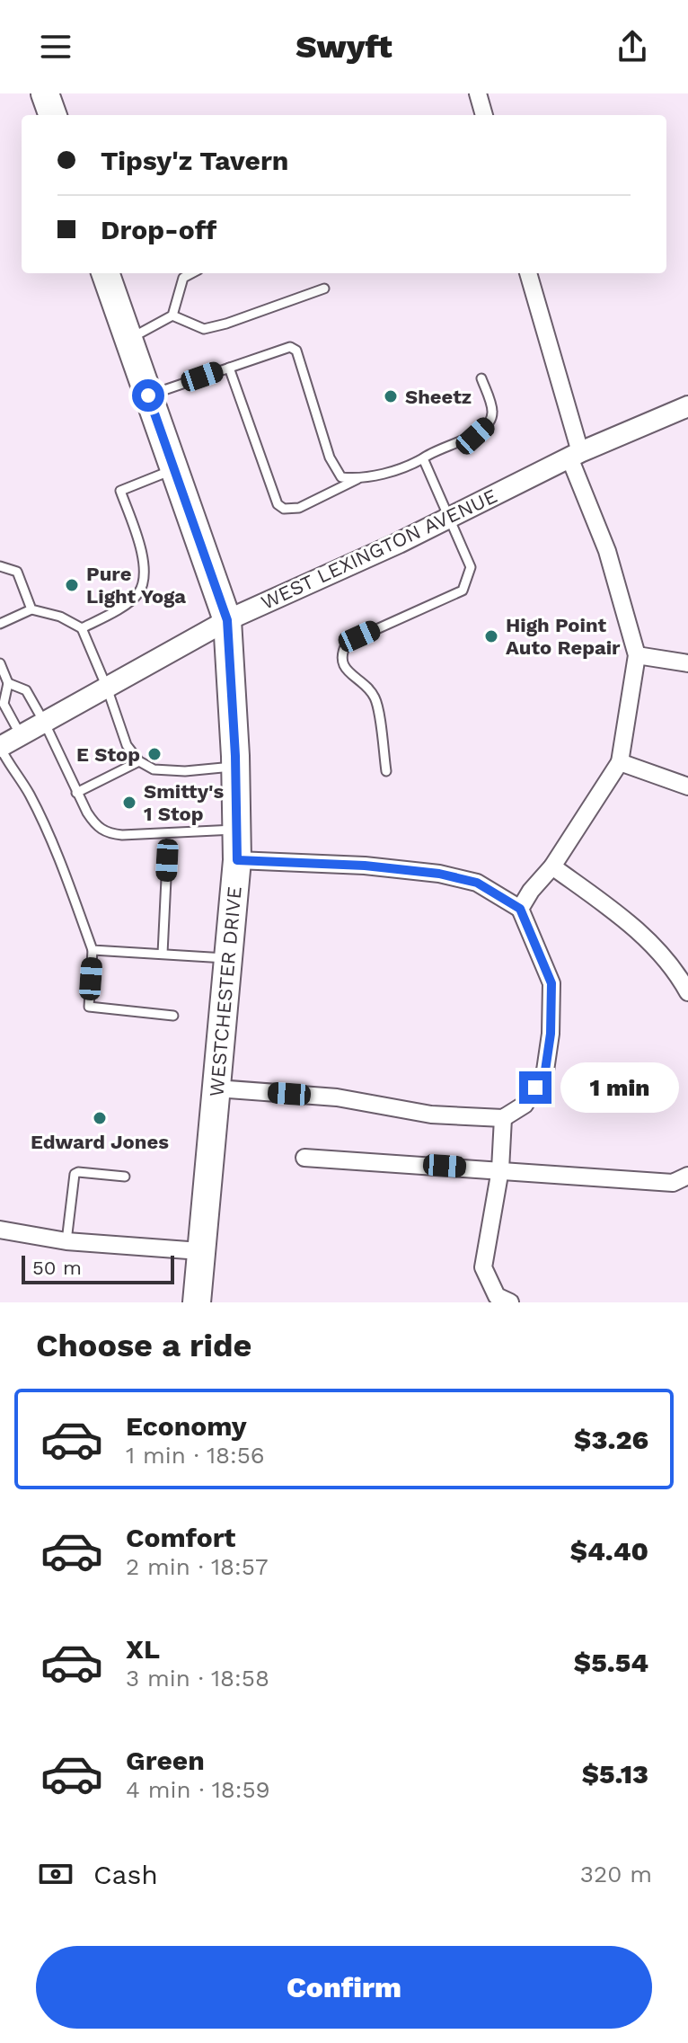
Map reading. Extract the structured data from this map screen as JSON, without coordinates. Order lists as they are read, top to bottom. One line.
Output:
{"streets":{"main road":["WESTCHESTER DRIVE"],"street":["WEST LEXINGTON AVENUE"]},"crossings":[["WEST LEXINGTON AVENUE","WESTCHESTER DRIVE"]],"places":["Sheetz","Pure Light Yoga","High Point Auto Repair","E Stop","Smitty's 1 Stop","Edward Jones"],"scale_bar":"50 m","page":{"header":"Swyft","banner":["Tipsy'z Tavern","Drop-off"],"bubble":"1 min","scale":"50 m","heading":"Choose a ride","list":[{"name":"Economy","note":"1 min · 18:56","value":"$3.26"},{"name":"Comfort","note":"2 min · 18:57","value":"$4.40"},{"name":"XL","note":"3 min · 18:58","value":"$5.54"},{"name":"Green","note":"4 min · 18:59","value":"$5.13"}],"pay":["Cash","320 m"],"buttons":"Confirm"}}
